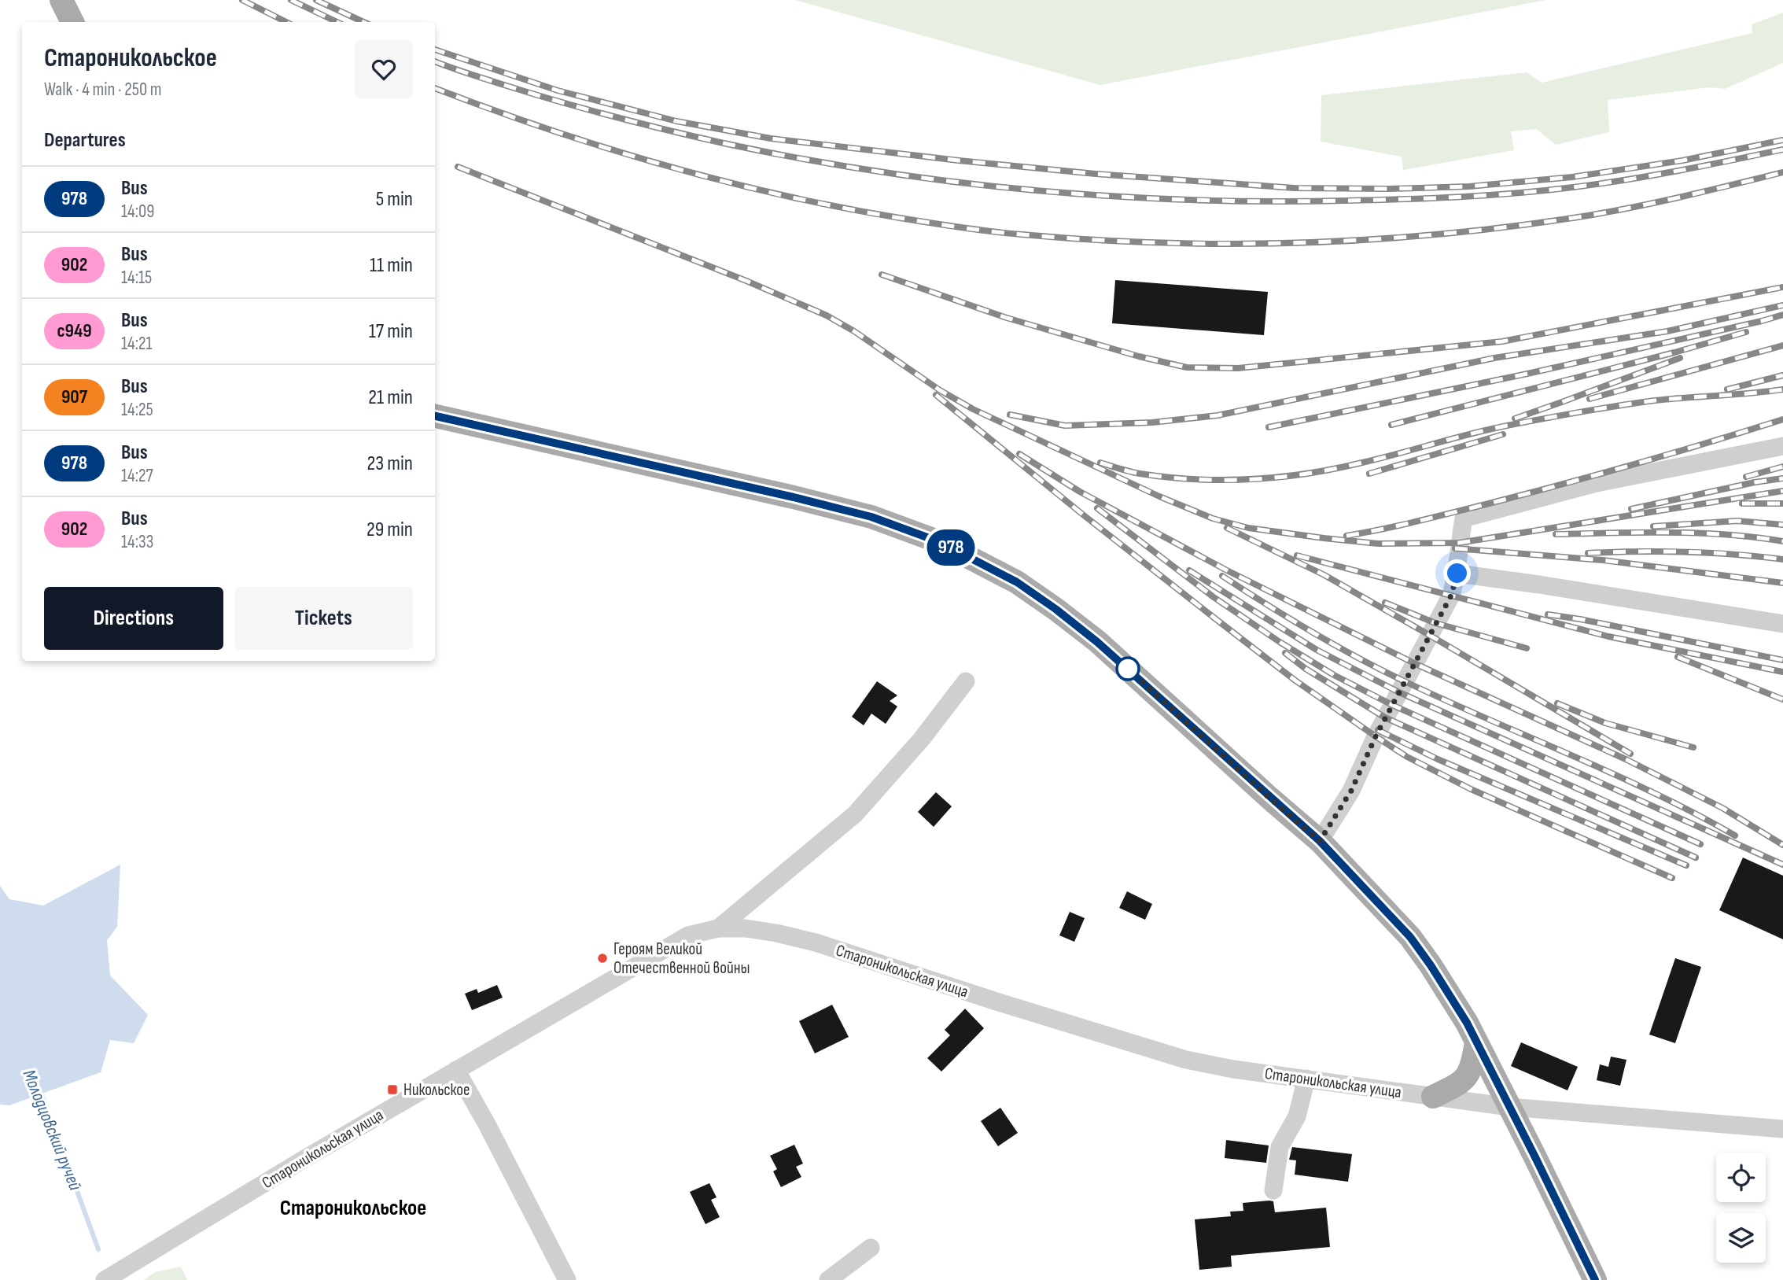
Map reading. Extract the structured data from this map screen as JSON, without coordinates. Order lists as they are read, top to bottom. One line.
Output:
{"streets":{"street":["Староникольская улица"]},"districts":["Староникольское"],"water":["Молодцовский ручей"],"places":{"other":["Героям Великой Отечественной войны"],"transit":["Никольское"]},"lines":["bus line 978"],"page":{"on_map":"978","heading":[["Староникольское","Walk · 4 min · 250 m"],"Departures"],"list":[{"mark":"978","name":"Bus","note":"14:09","value":"5 min"},{"mark":"902","name":"Bus","note":"14:15","value":"11 min"},{"mark":"с949","name":"Bus","note":"14:21","value":"17 min"},{"mark":"907","name":"Bus","note":"14:25","value":"21 min"},{"mark":"978","name":"Bus","note":"14:27","value":"23 min"},{"mark":"902","name":"Bus","note":"14:33","value":"29 min"}],"buttons":["Directions","Tickets"]}}
